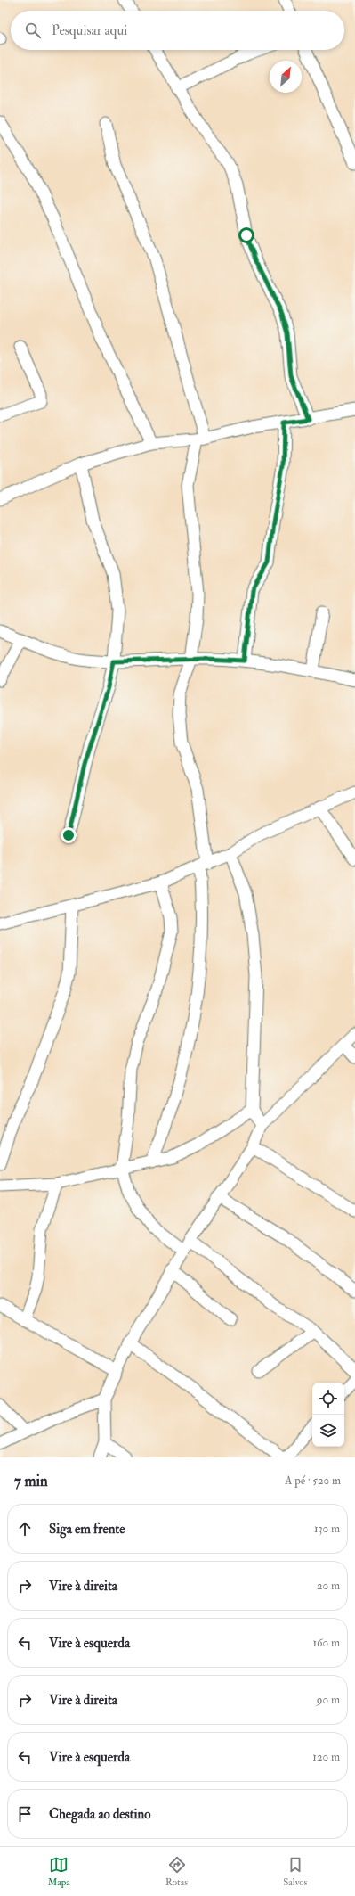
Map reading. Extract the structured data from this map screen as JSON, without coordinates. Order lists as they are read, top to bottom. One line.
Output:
{"north":"top right","page":{"search":"Pesquisar aqui","heading":["7 min","A pé · 520 m"],"list":[["Siga em frente","130 m"],["Vire à direita","20 m"],["Vire à esquerda","160 m"],["Vire à direita","90 m"],["Vire à esquerda","120 m"],"Chegada ao destino"],"nav":["Mapa","Rotas","Salvos"]}}
